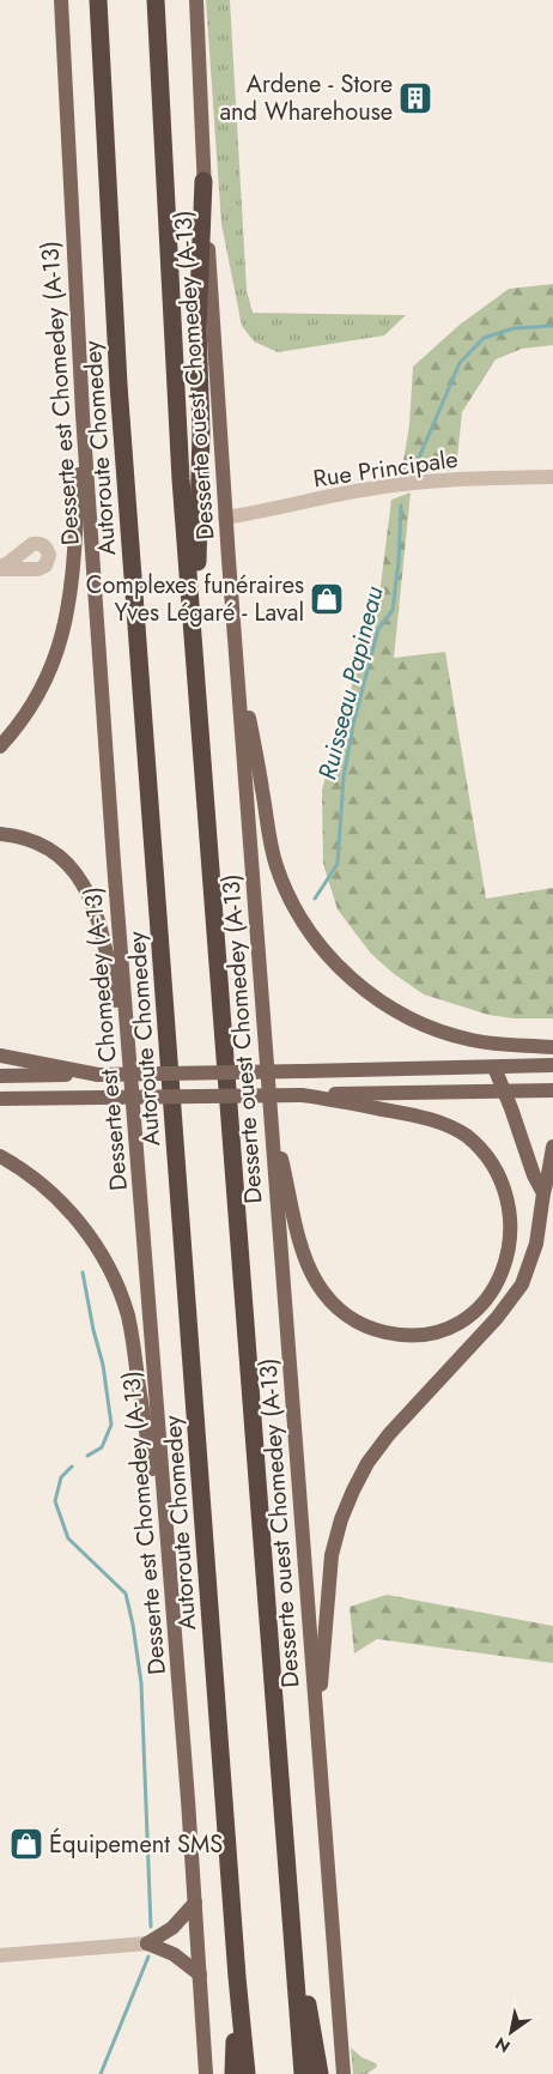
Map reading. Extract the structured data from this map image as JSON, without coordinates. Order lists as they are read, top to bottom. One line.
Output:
{"streets":{"highway":["Autoroute Chomedey"],"main road":["Desserte ouest Chomedey (A-13)","Desserte est Chomedey (A-13)"],"street":["Rue Principale"]},"crossings":[["Desserte ouest Chomedey (A-13)","Rue Principale"]],"water":["Ruisseau Papineau"],"places":{"building":["Ardene - Store and Wharehouse"],"shop":["Complexes funéraires Yves Légaré - Laval","Équipement SMS"]},"north":"bottom left"}
